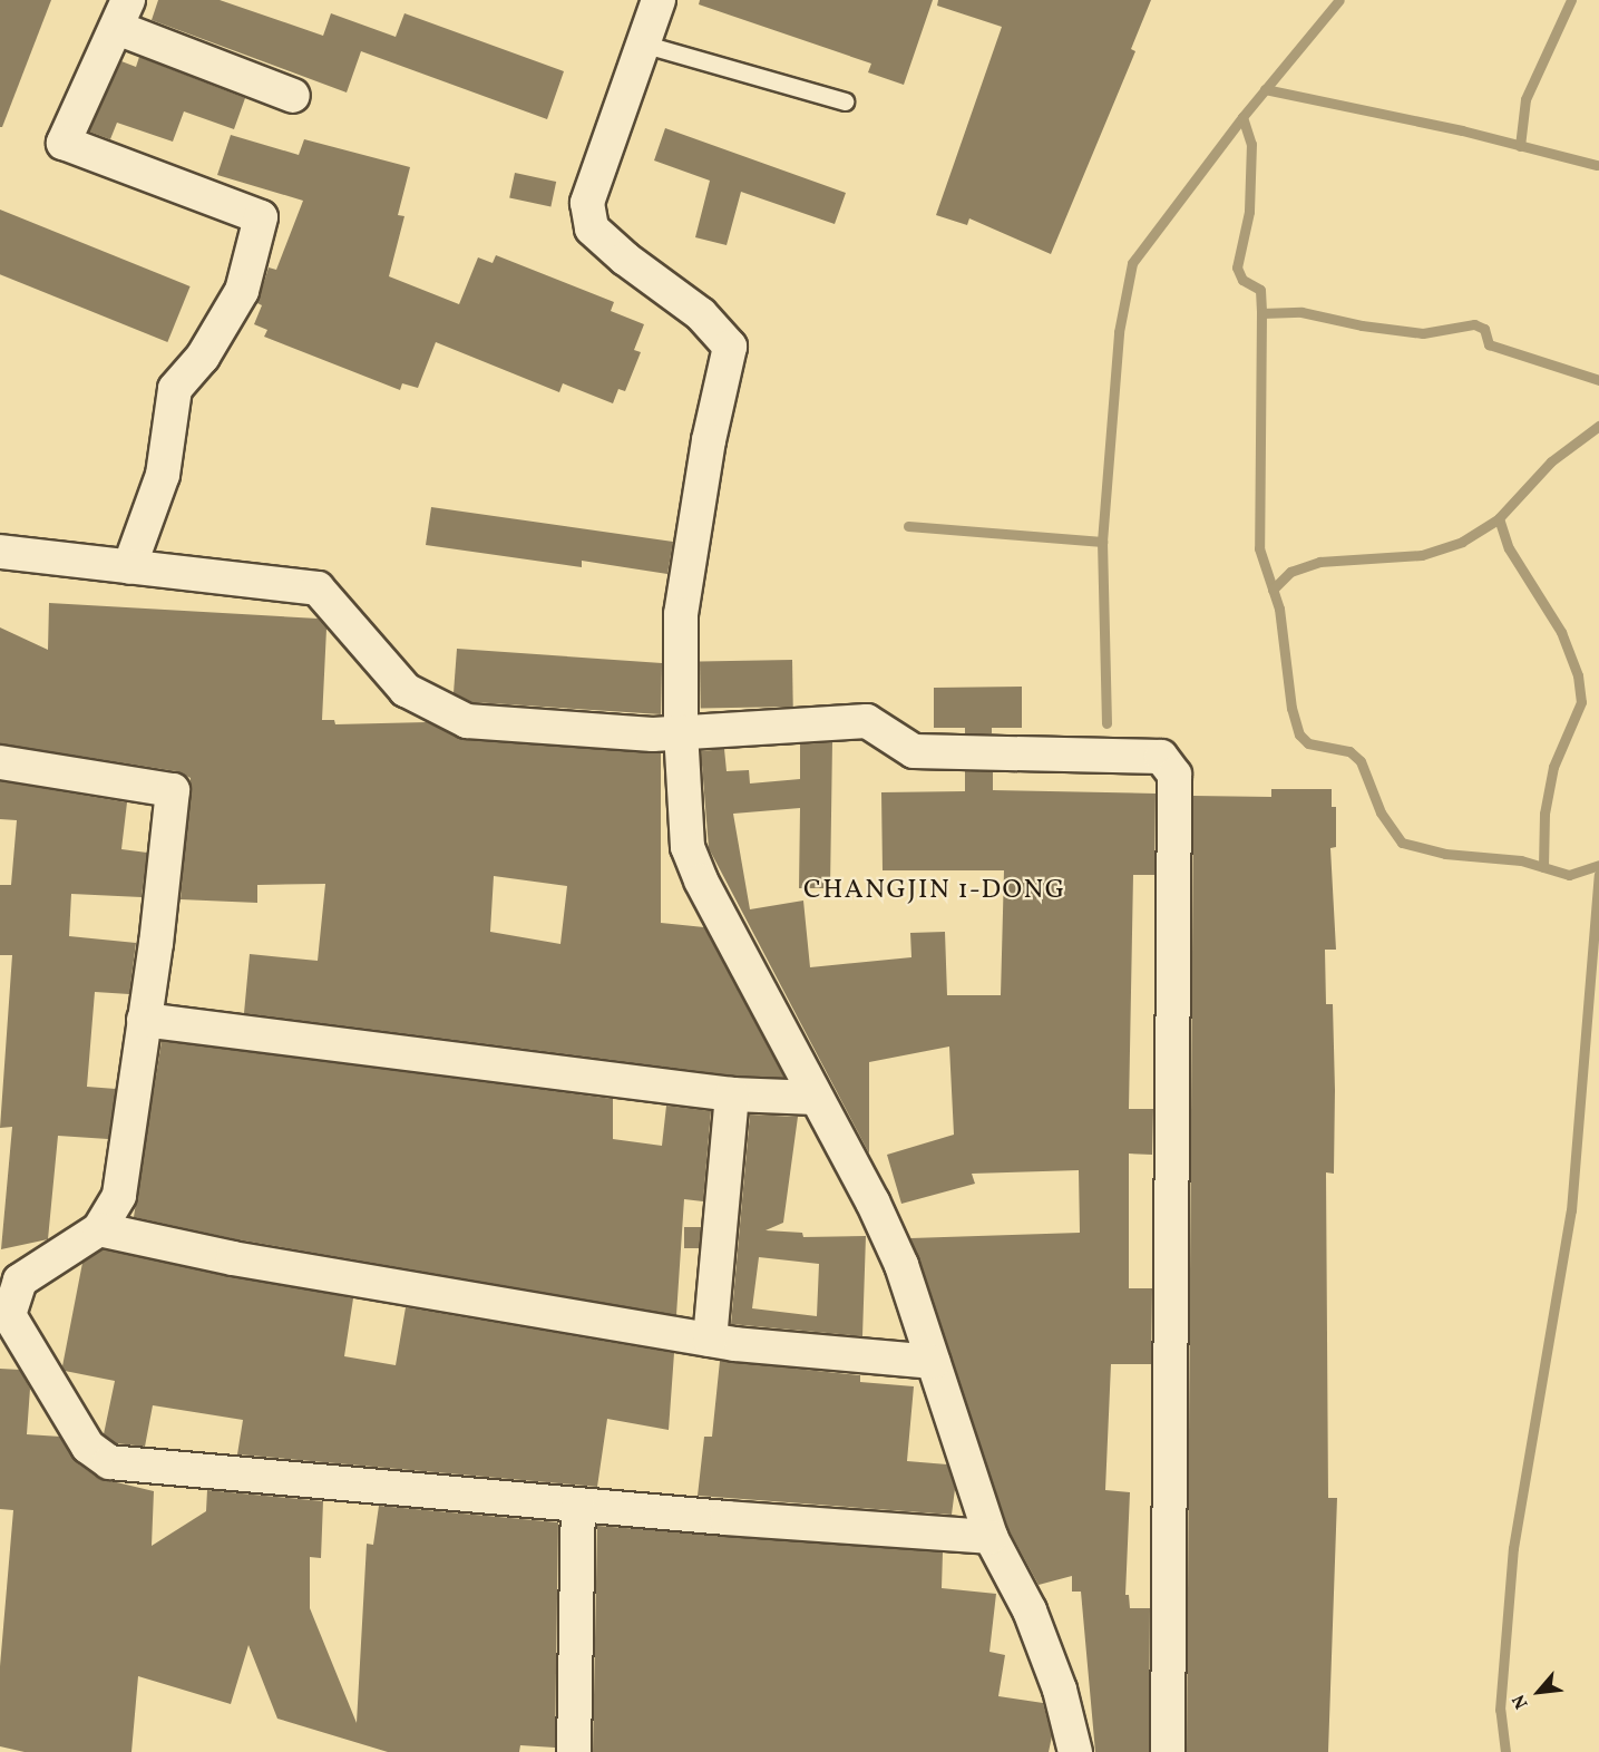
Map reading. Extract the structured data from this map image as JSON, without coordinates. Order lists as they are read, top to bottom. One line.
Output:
{"districts":["CHANGJIN 1-DONG"],"north":"bottom left"}
